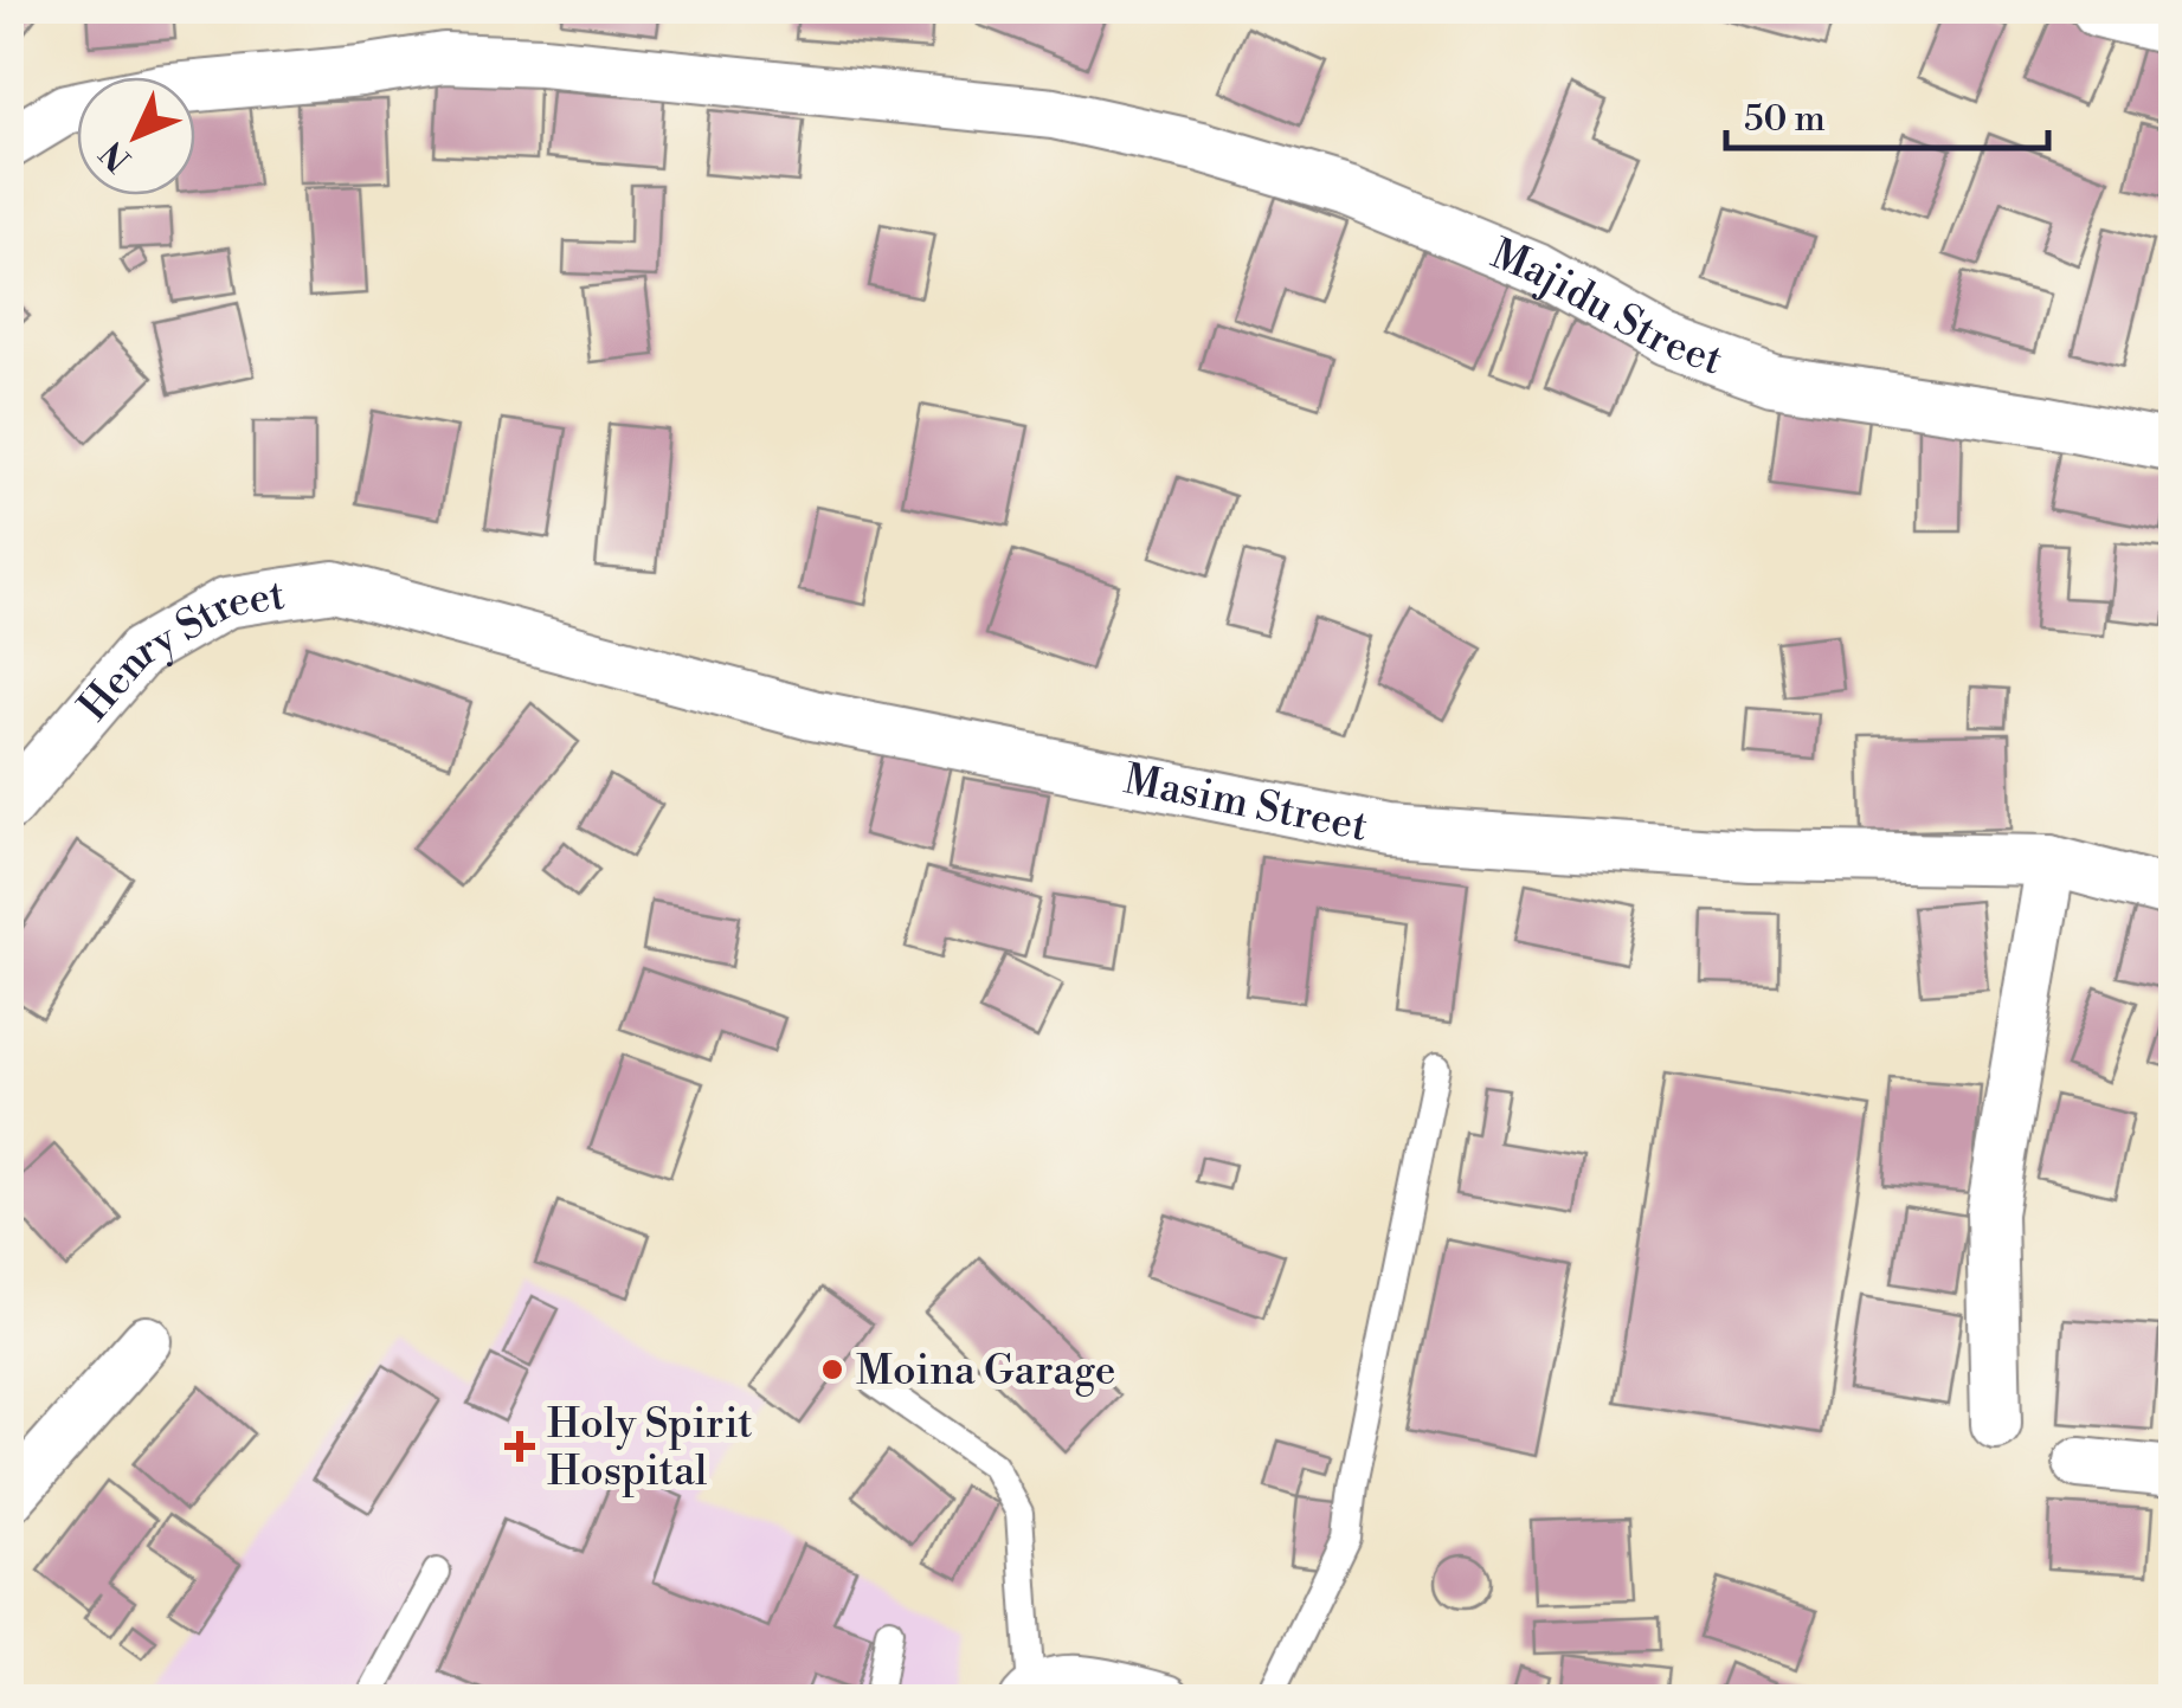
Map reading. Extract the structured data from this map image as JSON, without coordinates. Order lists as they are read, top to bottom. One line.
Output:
{"streets":{"street":["Majidu Street","Henry Street","Masim Street"]},"crossings":[["Henry Street","Masim Street"]],"places":{"other":["Moina Garage"],"health":["Holy Spirit Hospital"]},"scale_bar":"50 m","north":"bottom left"}
